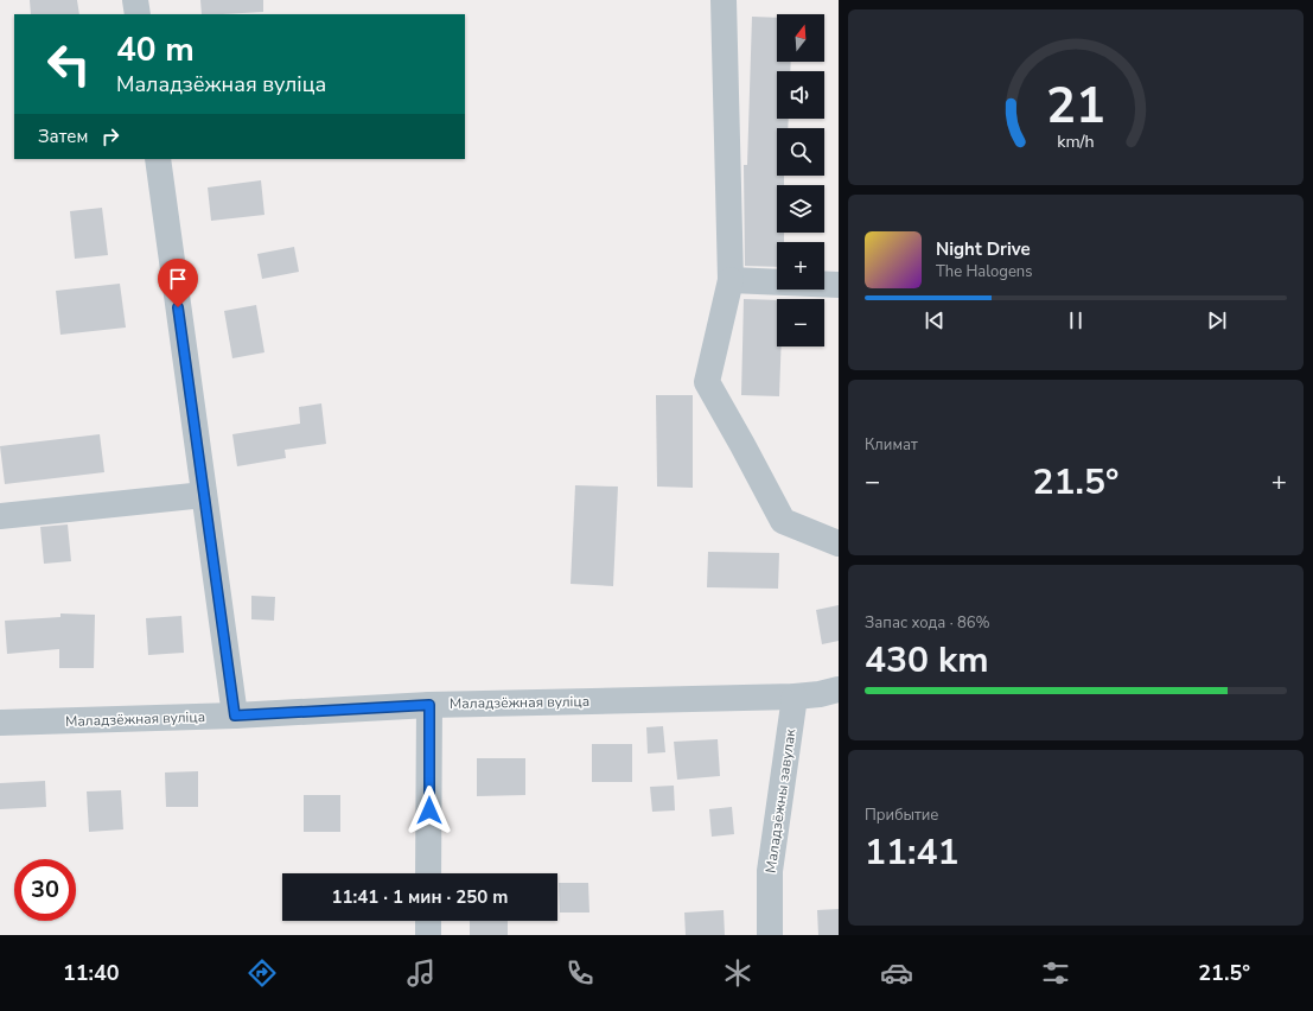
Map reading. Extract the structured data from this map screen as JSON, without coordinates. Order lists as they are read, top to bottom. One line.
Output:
{"streets":{"street":["Маладзёжная вуліца","Маладзёжны завулак"]},"crossings":[["Маладзёжная вуліца","Маладзёжны завулак"]],"north":"top","page":{"map_buttons":["+","−"],"turn":["40 m","Маладзёжная вуліца"],"then":"Затем","song":["Night Drive","The Halogens"],"tile":["Климат",["Запас хода · 86%","430 km"],["Прибытие","11:41"]],"heat":["−","21.5°","+"],"limit":"30","trip":"11:41 · 1 мин · 250 m","tabs":["11:40","21.5°"],"gauge":["21","km/h"]}}
